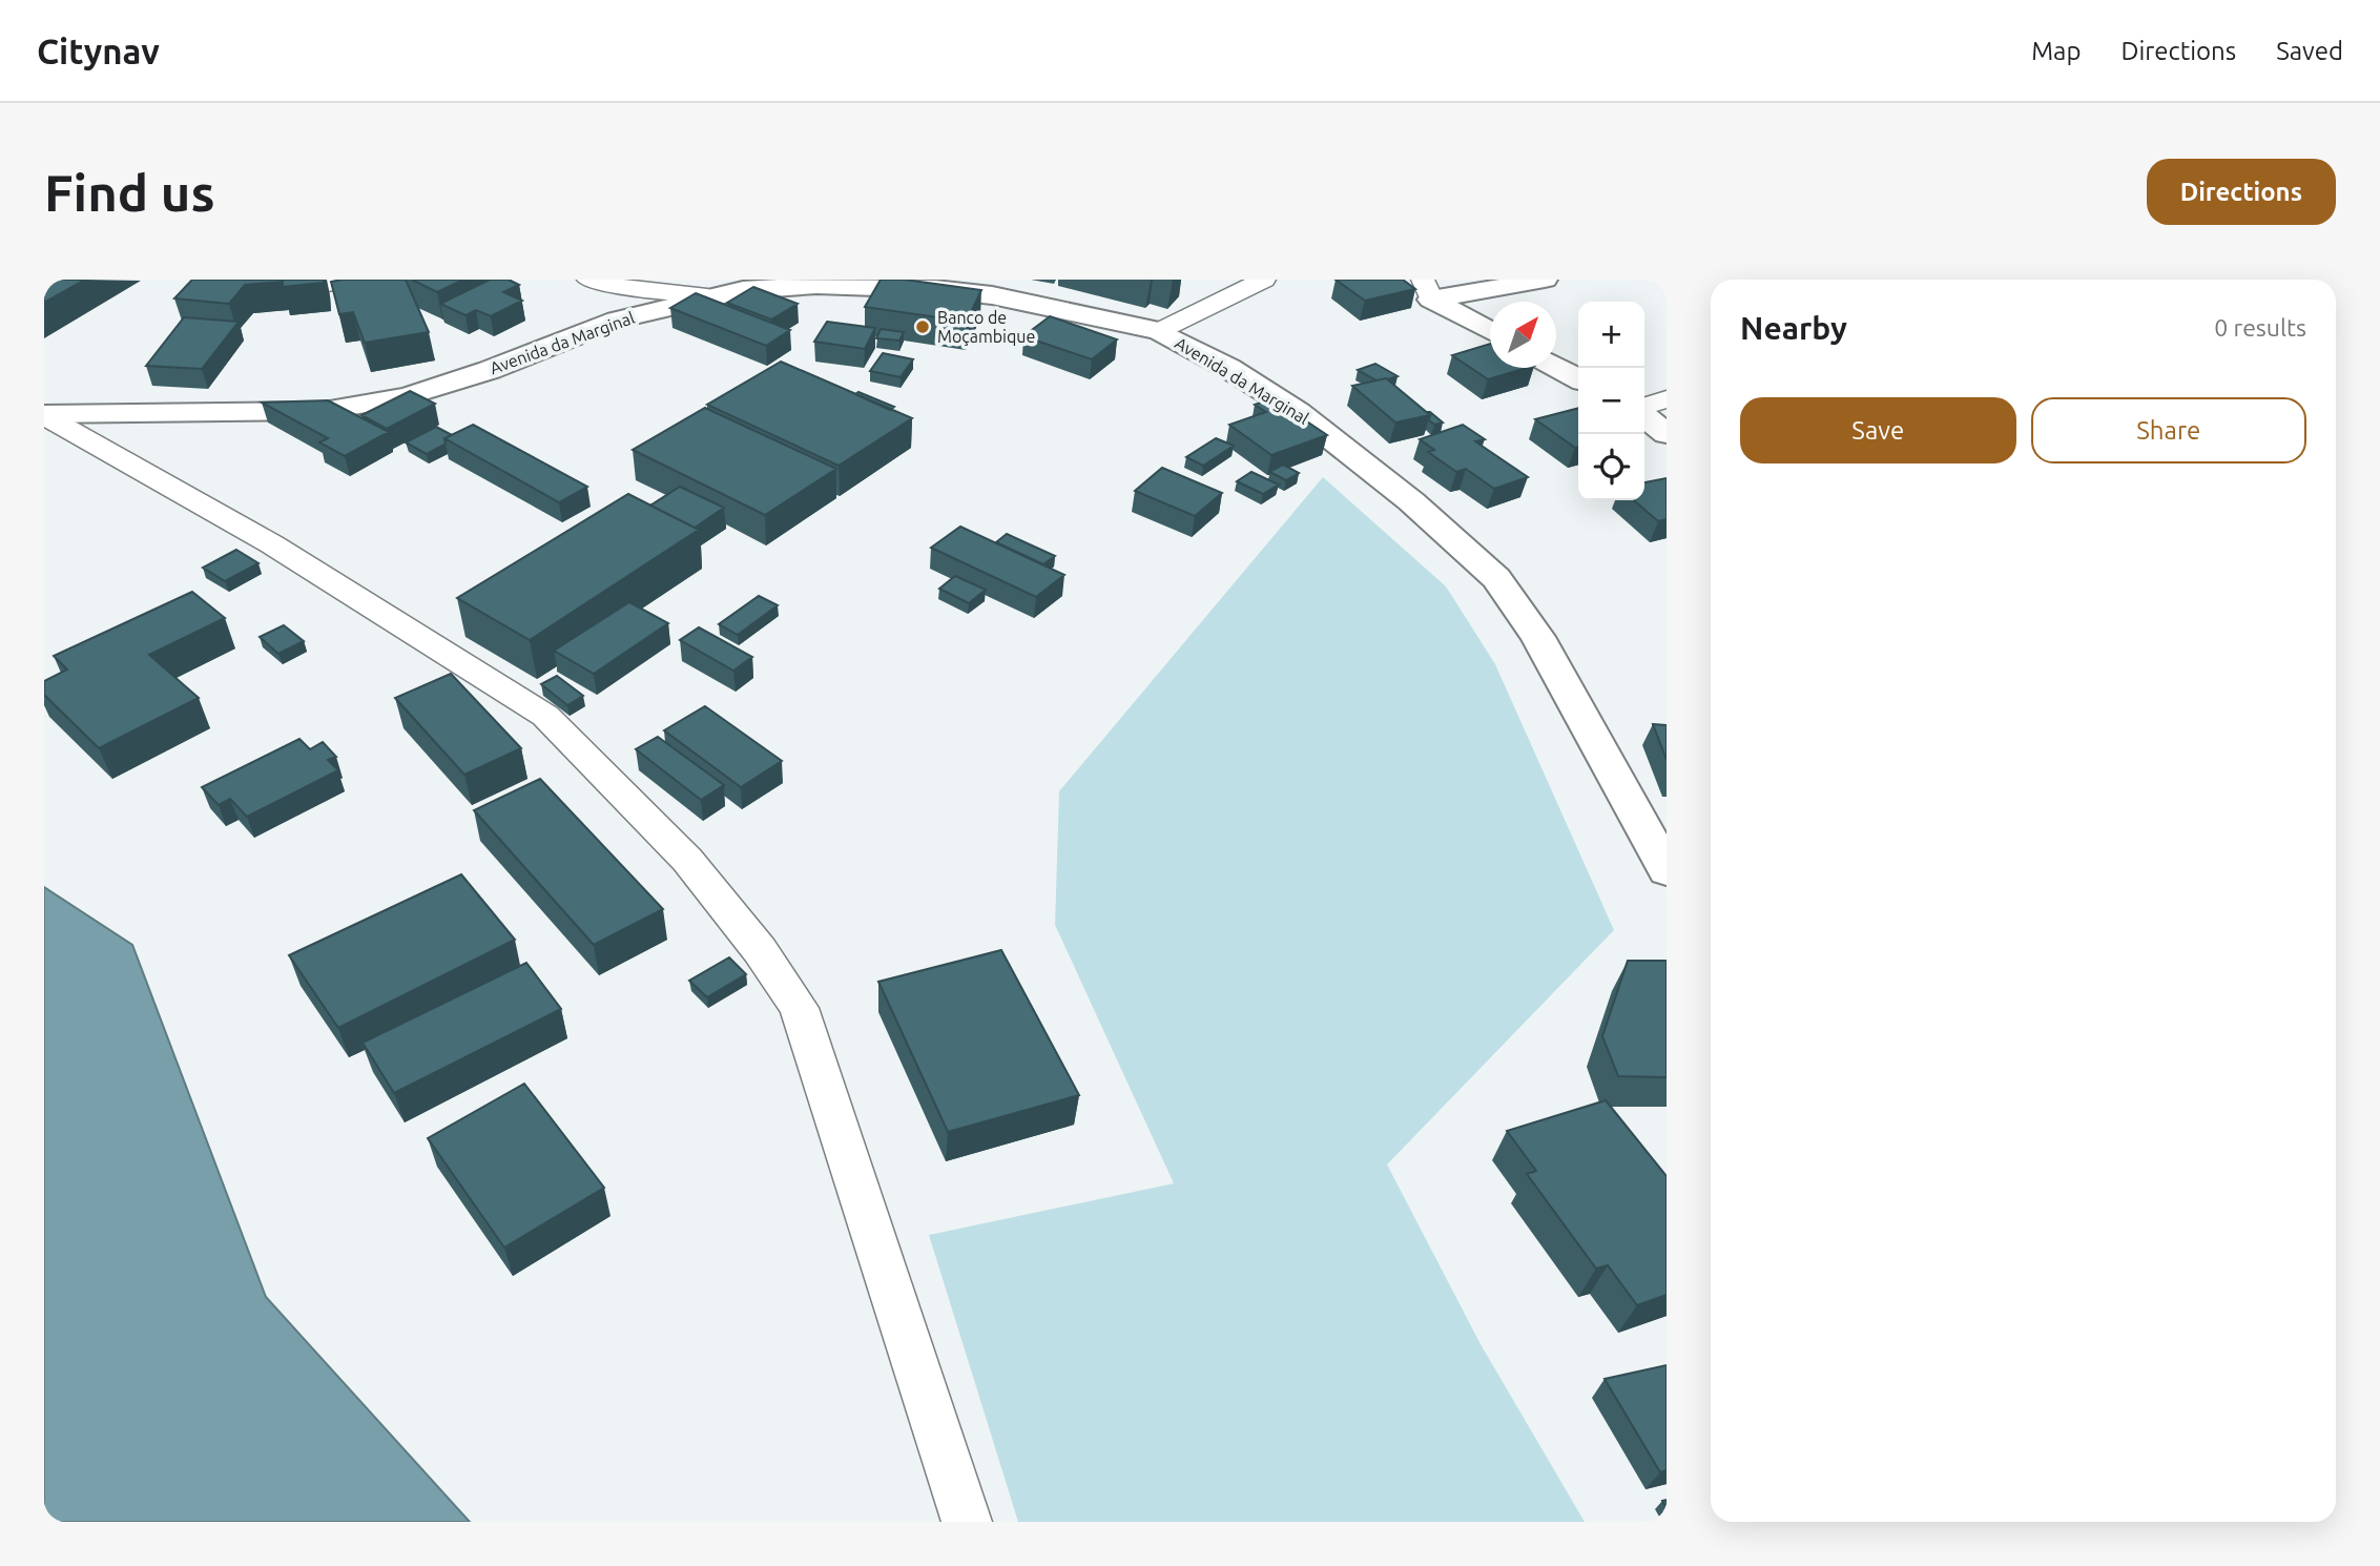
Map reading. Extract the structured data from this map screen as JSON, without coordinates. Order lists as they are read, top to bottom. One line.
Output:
{"streets":{"street":["Avenida da Marginal"]},"places":["Banco de Moçambique"],"north":"top right","page":{"header":"Citynav","nav":["Map","Directions","Saved"],"buttons":["Directions",["Save","Share"]],"title":"Find us","heading":["Nearby","0 results"],"map_buttons":["+","−"]}}
